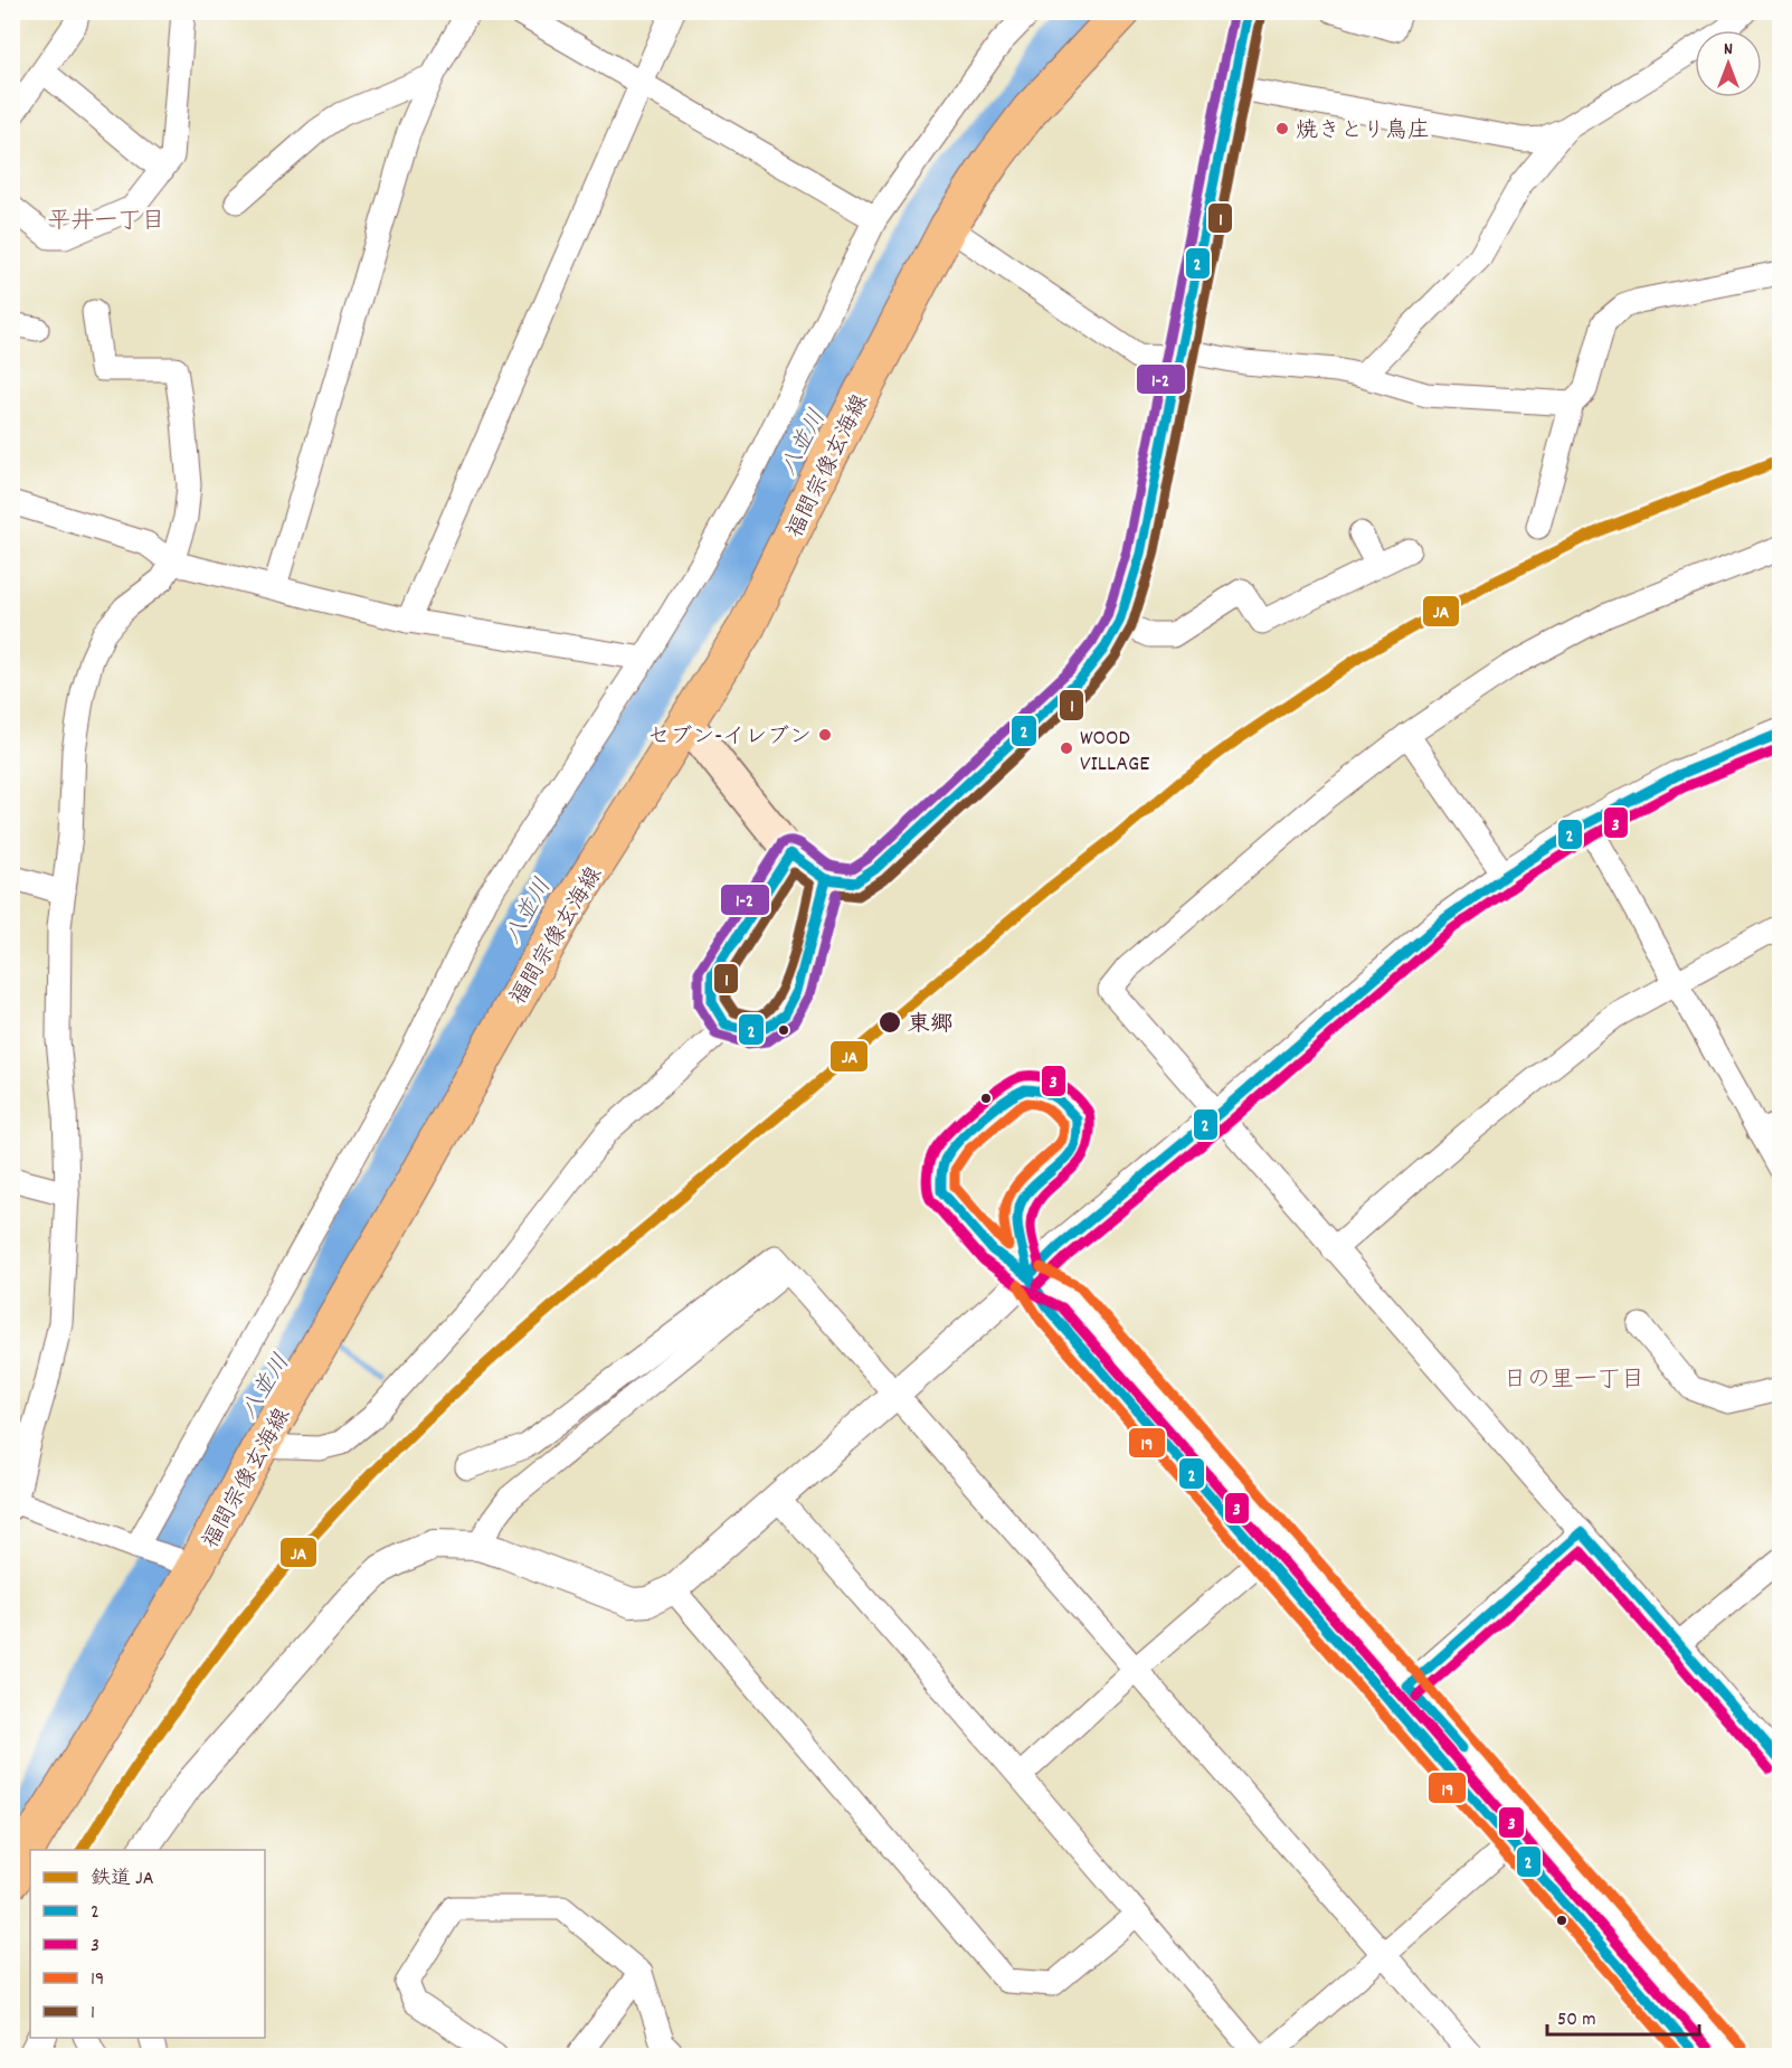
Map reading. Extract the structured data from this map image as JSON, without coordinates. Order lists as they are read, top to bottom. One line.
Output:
{"streets":{"main road":["福間宗像玄海線"]},"districts":["平井一丁目","日の里一丁目"],"water":["八並川"],"places":["焼きとり鳥庄","セブン-イレブン","WOOD VILLAGE","東郷"],"lines":["transit line 2","transit line 1-2","transit line 1","rail line JA","transit line 3","transit line 19"],"legend":["鉄道 JA","2","3","19","1"],"scale_bar":"50 m","north":"top"}
